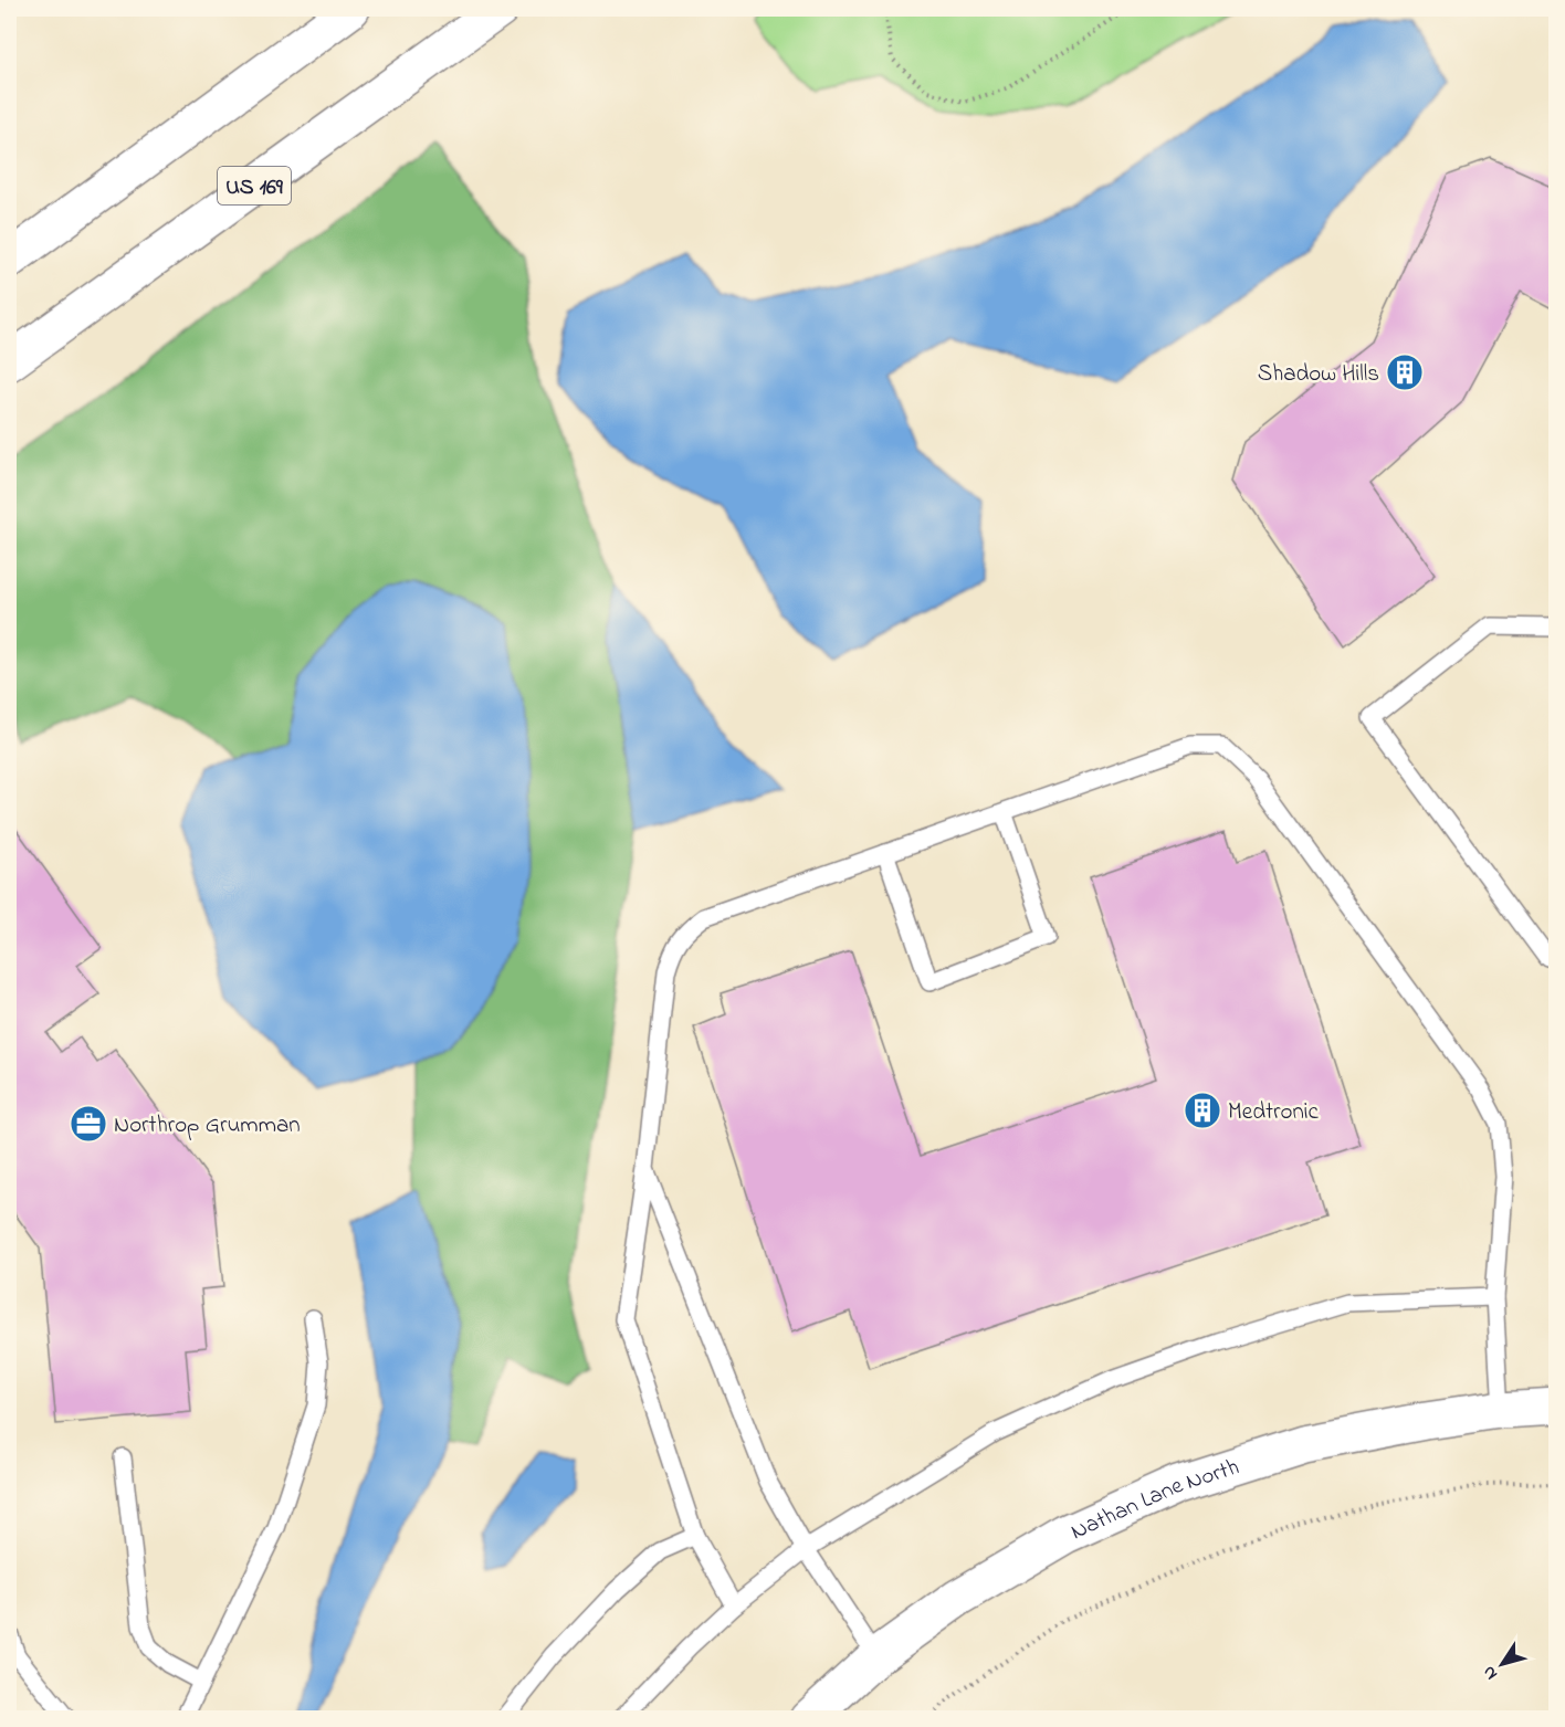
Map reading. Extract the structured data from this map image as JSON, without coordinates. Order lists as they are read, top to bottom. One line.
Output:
{"streets":{"main road":["US 169","Nathan Lane North"]},"places":{"building":["Shadow Hills","Medtronic"],"office":["Northrop Grumman"]},"north":"bottom left"}
